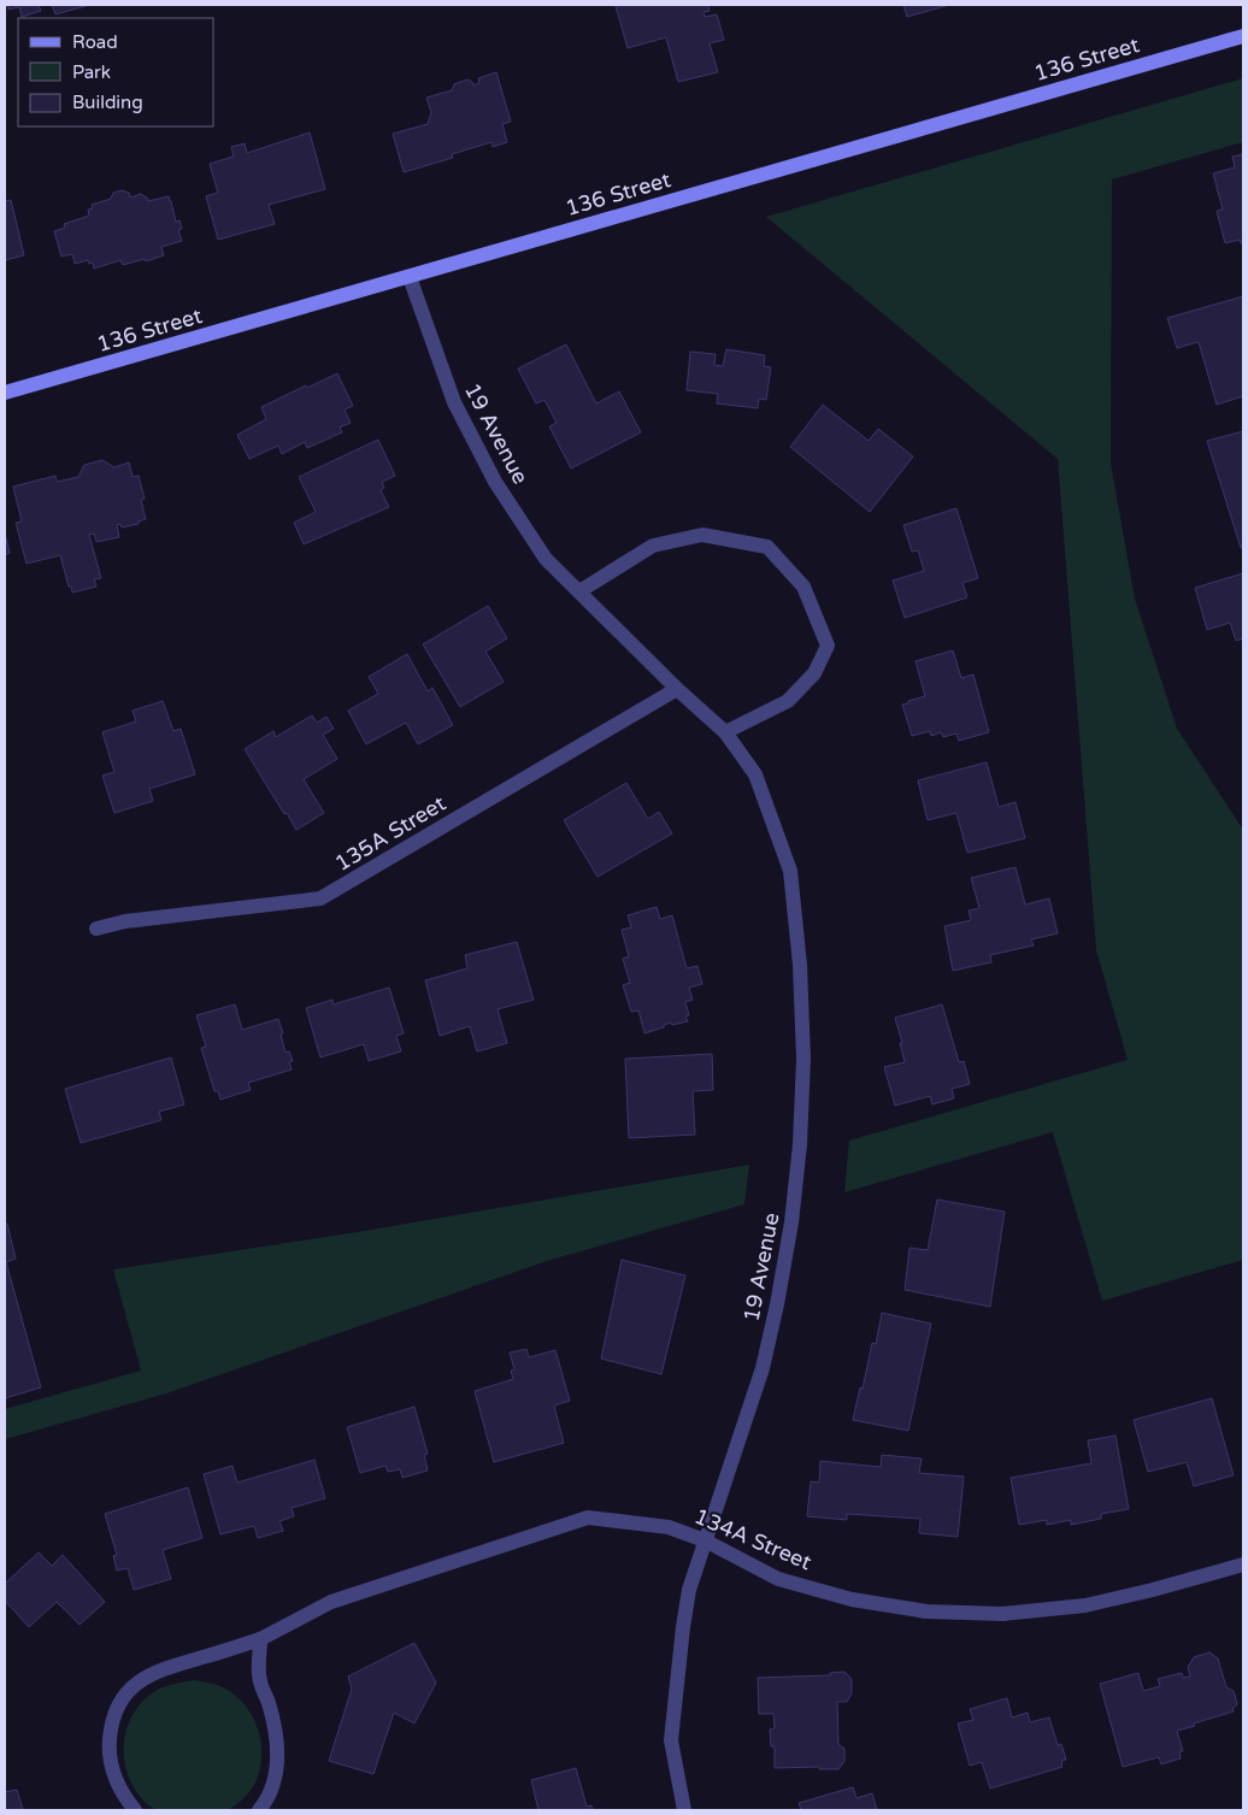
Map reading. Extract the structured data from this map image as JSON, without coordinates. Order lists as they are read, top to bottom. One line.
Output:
{"streets":{"street":["136 Street","19 Avenue","135A Street","134A Street"]},"crossings":[["136 Street","19 Avenue"],["19 Avenue","135A Street"],["19 Avenue","134A Street"]],"legend":["Road","Park","Building"]}
